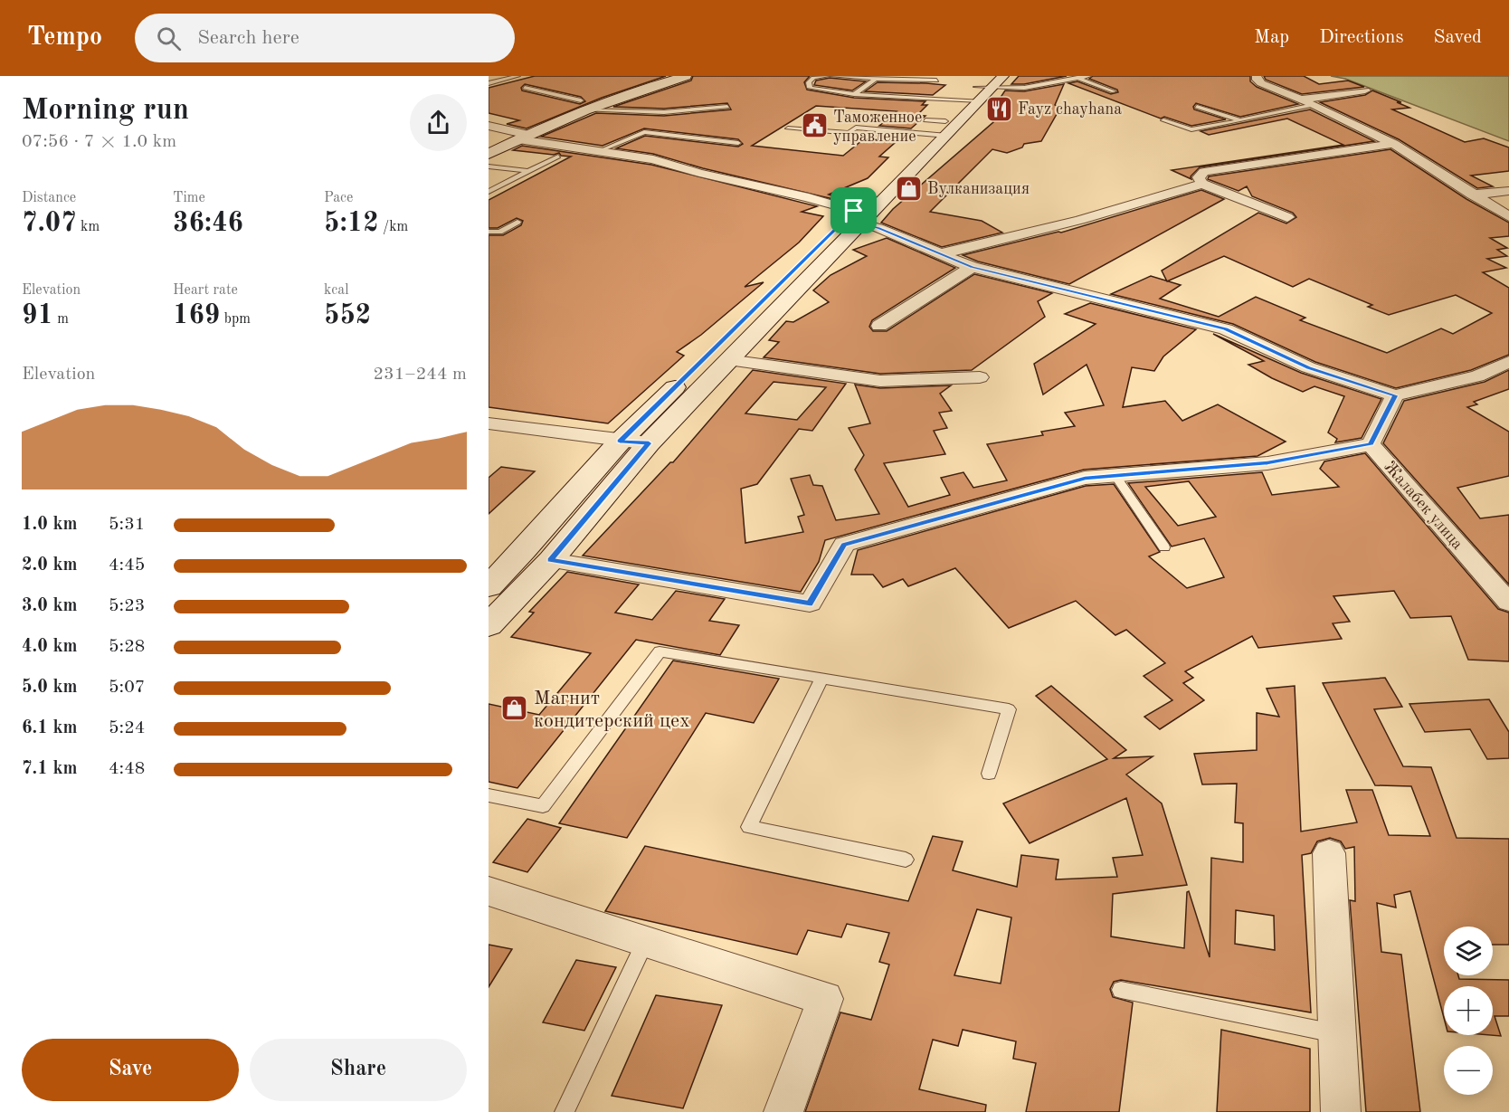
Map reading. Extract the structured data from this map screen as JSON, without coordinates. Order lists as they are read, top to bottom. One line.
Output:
{"streets":{"street":["Жалабек улица"]},"places":{"restaurant":["Fayz chayhana"],"public building":["Таможенное управление"],"shop":["Вулканизация","Магнит кондитерский цех"]},"page":{"header":"Tempo","search":"Search here","nav":["Map","Directions","Saved"],"heading":["Morning run","07:56 · 7 × 1.0 km"],"stats":[["Distance","7.07 km"],["Time","36:46"],["Pace","5:12 /km"],["Elevation","91 m"],["Heart rate","169 bpm"],["kcal","552"]],"chart":["Elevation","231–244 m"],"list":[{"name":"1.0 km","note":"5:31"},{"name":"2.0 km","note":"4:45"},{"name":"3.0 km","note":"5:23"},{"name":"4.0 km","note":"5:28"},{"name":"5.0 km","note":"5:07"},{"name":"6.1 km","note":"5:24"},{"name":"7.1 km","note":"4:48"}],"map_buttons":["+","−"],"buttons":["Save","Share"]}}
